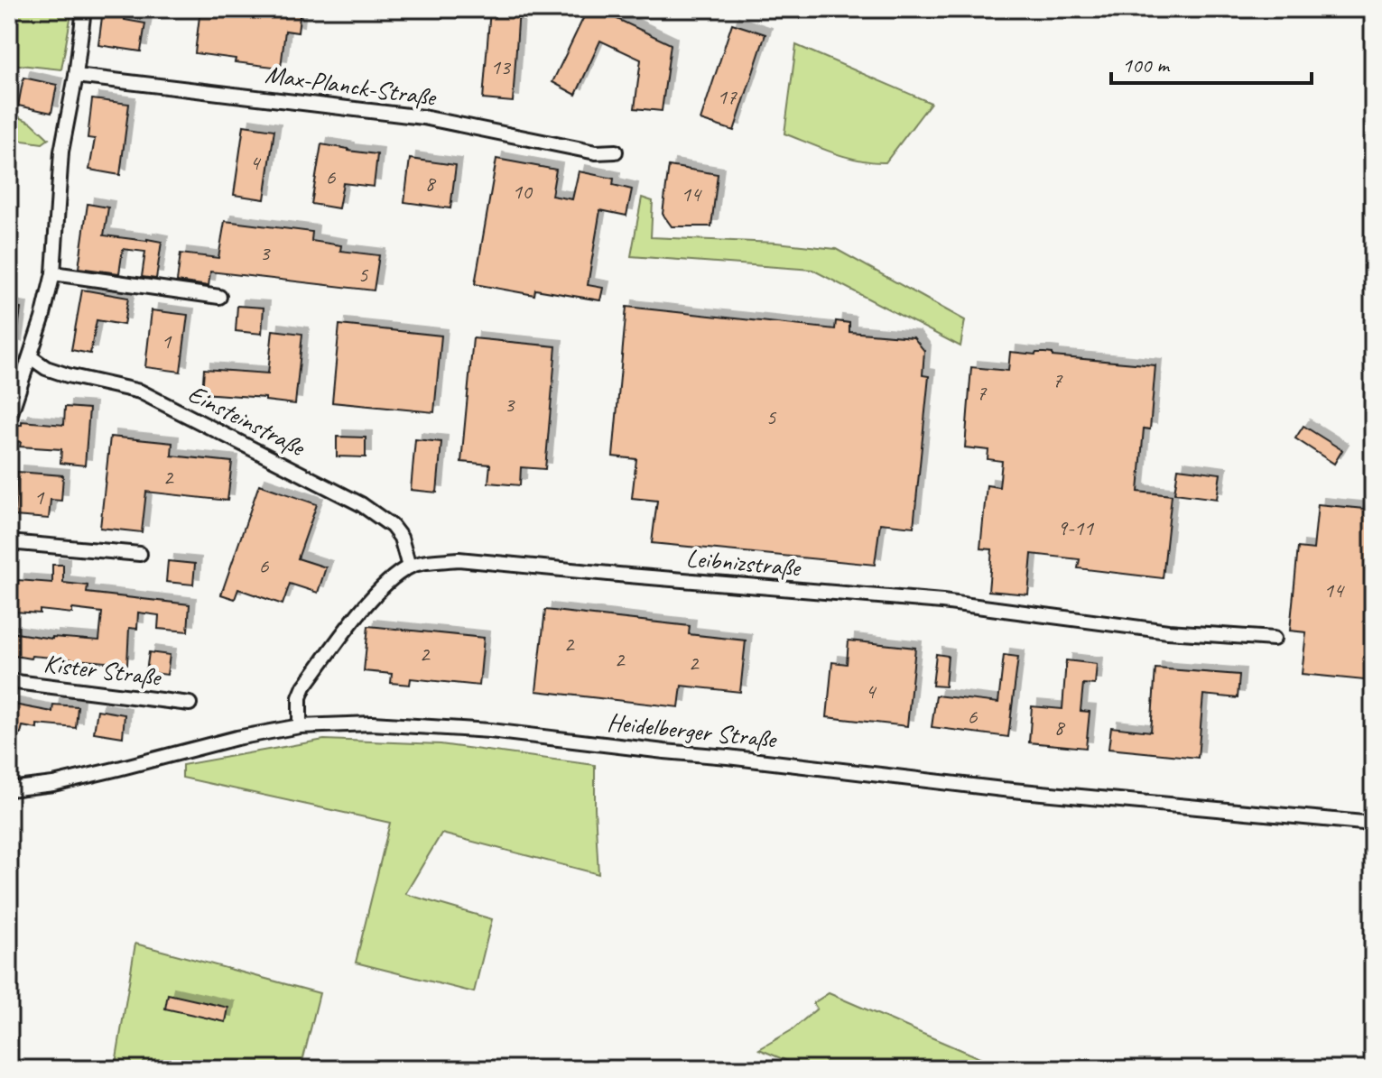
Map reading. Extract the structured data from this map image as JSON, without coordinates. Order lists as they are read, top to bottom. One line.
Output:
{"streets":{"street":["Max-Planck-Straße","Einsteinstraße","Leibnizstraße","Kister Straße","Heidelberger Straße"]},"crossings":[["Einsteinstraße","Leibnizstraße"],["Leibnizstraße","Heidelberger Straße"]],"house_numbers":["13","17","4","6","8","10","14","3","5","1","7","7","3","5","2","1","9-11","6","14","2","2","2","2","4","6","8"],"scale_bar":"100 m"}
